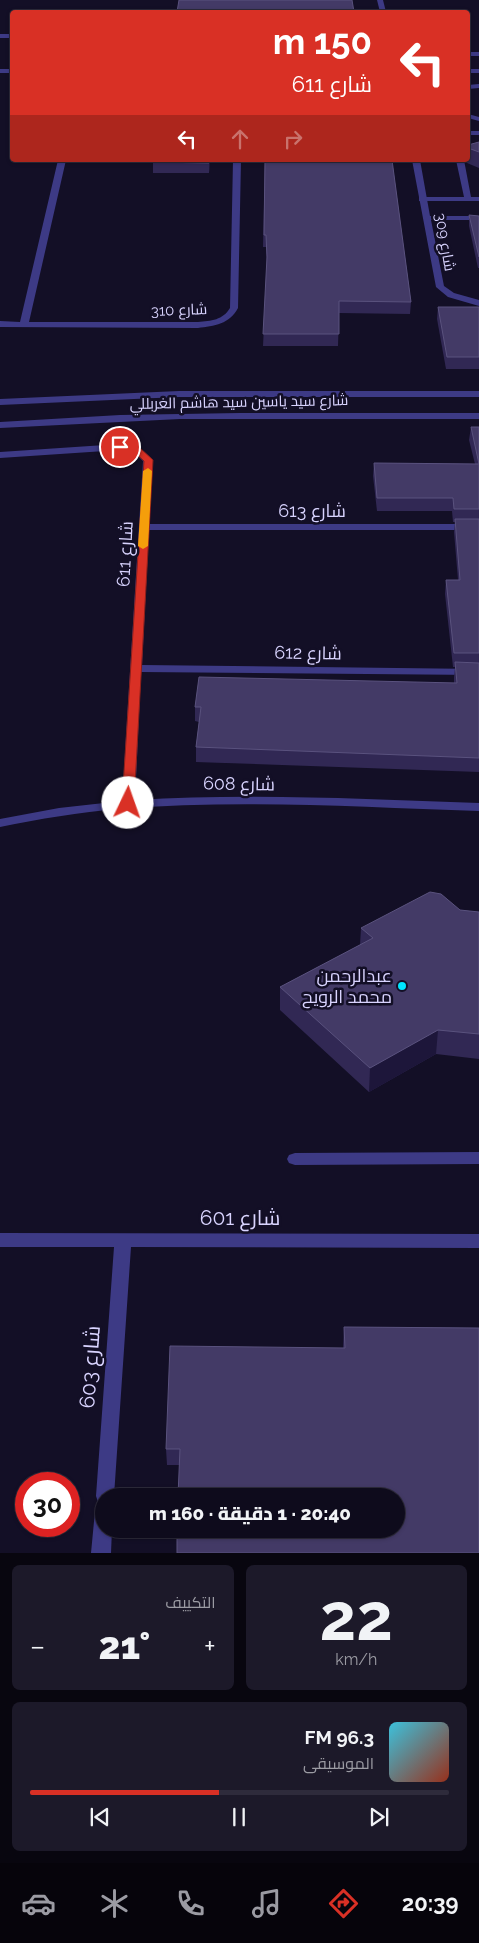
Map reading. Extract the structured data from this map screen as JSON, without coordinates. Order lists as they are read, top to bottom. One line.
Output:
{"streets":{"street":["شارع 309","شارع 310","شارع سيد ياسين سيد هاشم الغربللي","شارع 613","شارع 611","شارع 612","شارع 608","شارع 601","شارع 603"]},"crossings":[["شارع 613","شارع 611"],["شارع 611","شارع 612"],["شارع 611","شارع 608"],["شارع 601","شارع 603"]],"places":["عبدالرحمن محمد الرويح"],"page":{"turn":["150 m","شارع 611"],"limit":"30","trip":"20:40 · 1 دقيقة · 160 m","tile":[["22","km/h"],"التكييف"],"heat":["−","21°","+"],"song":["96.3 FM","الموسيقى"],"tabs":"20:39"}}
